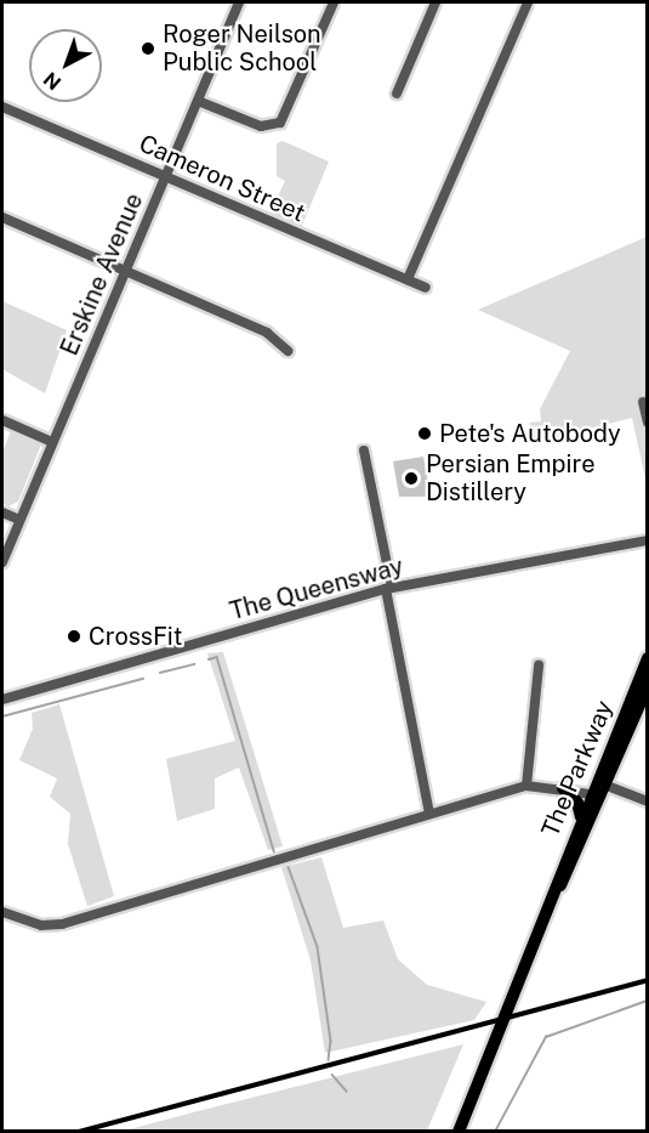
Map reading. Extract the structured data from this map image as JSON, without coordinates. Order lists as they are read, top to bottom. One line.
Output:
{"streets":{"main road":["The Parkway"],"street":["Cameron Street","Erskine Avenue","The Queensway"]},"crossings":[["Cameron Street","Erskine Avenue"]],"places":["Roger Neilson Public School","Pete's Autobody","Persian Empire Distillery","CrossFit"],"north":"bottom left"}
